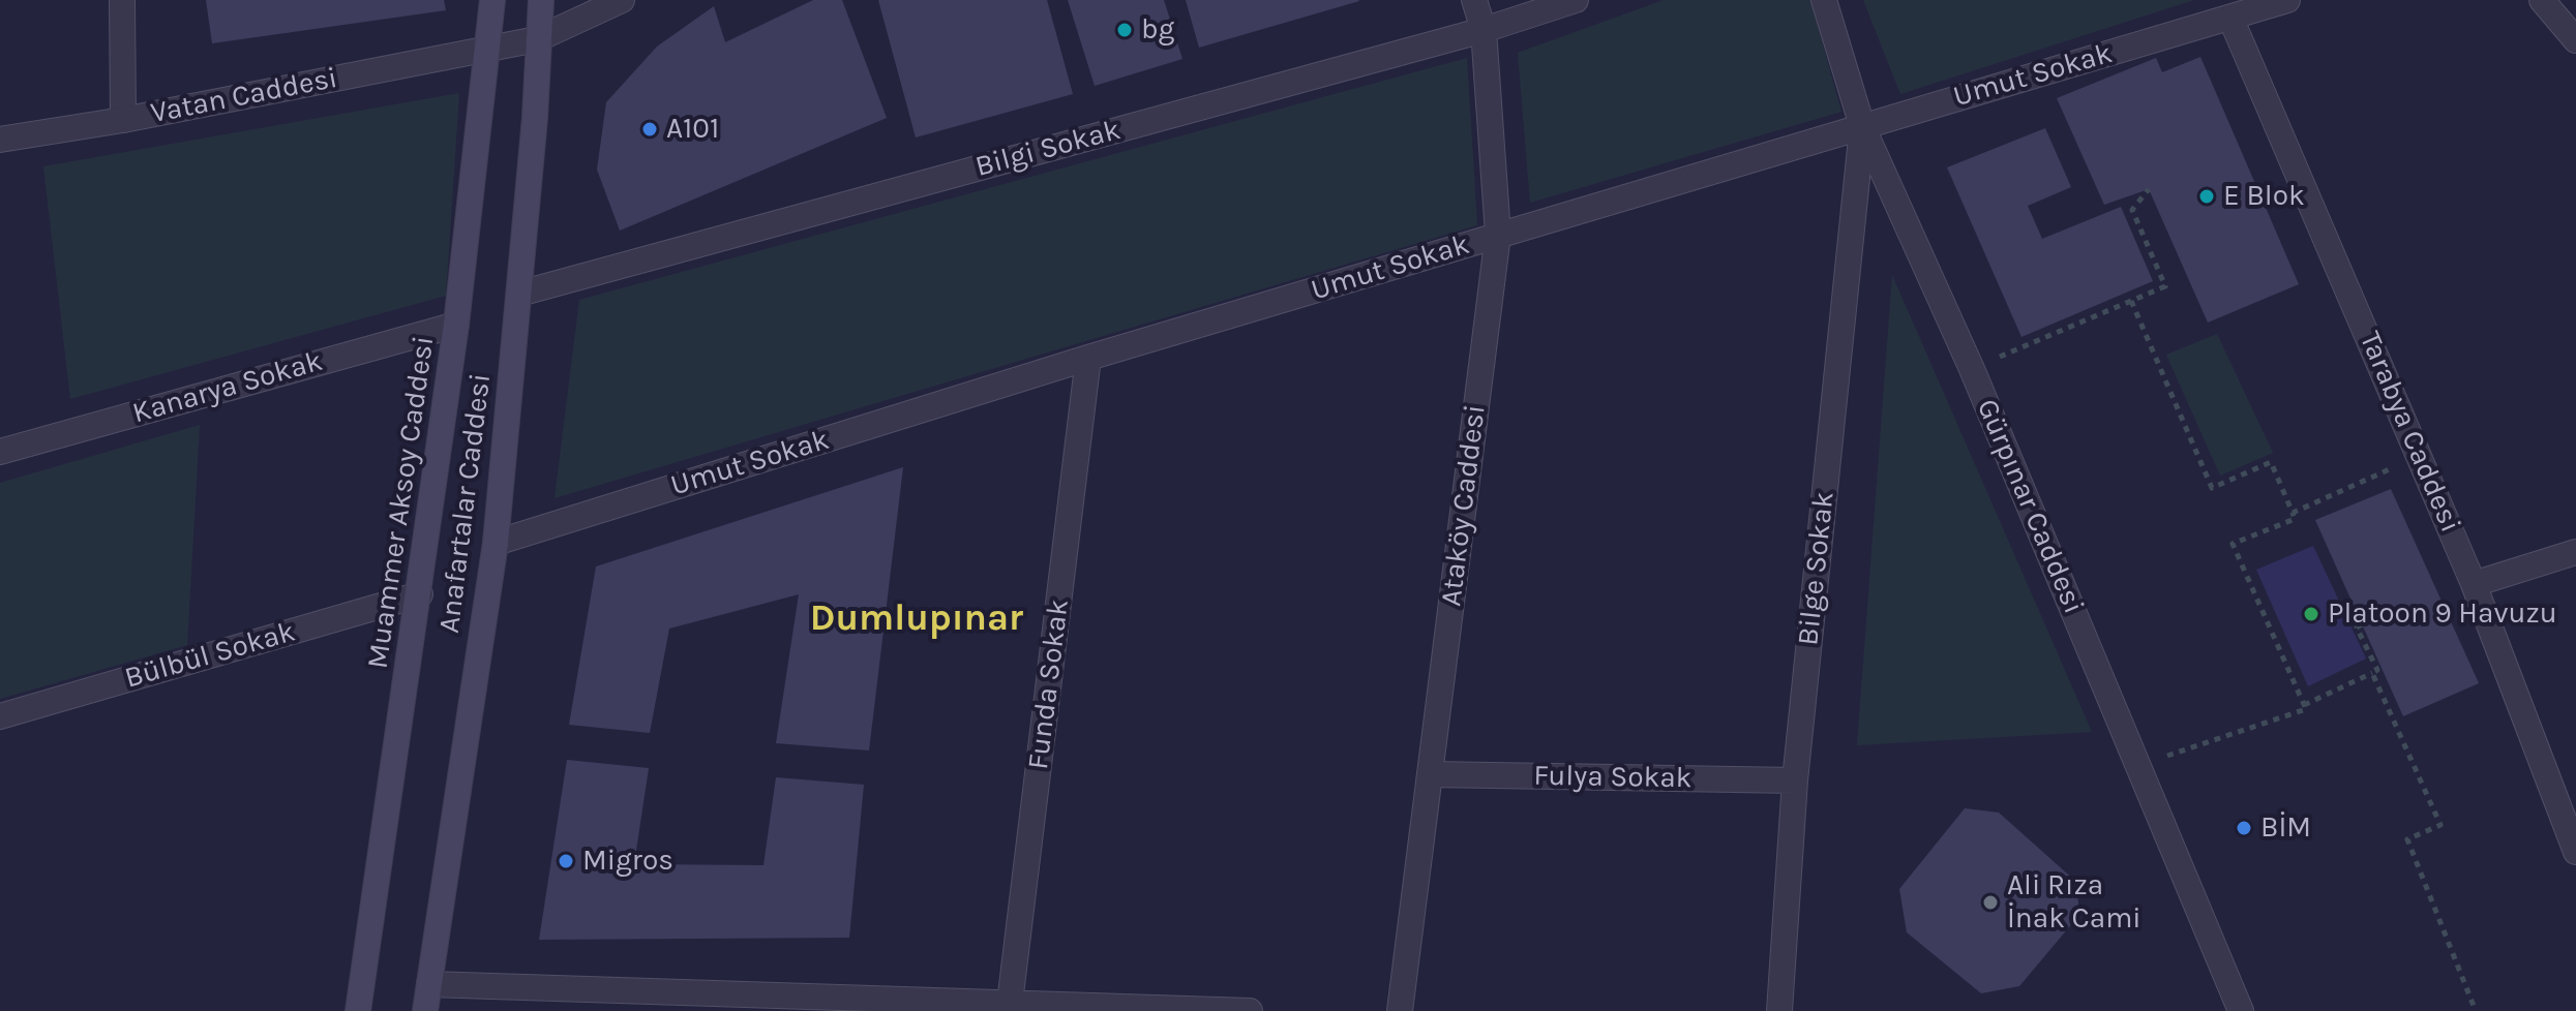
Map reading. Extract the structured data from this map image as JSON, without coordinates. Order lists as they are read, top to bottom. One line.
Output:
{"streets":{"main road":["Muammer Aksoy Caddesi","Anafartalar Caddesi"],"street":["Umut Sokak","Vatan Caddesi","Bilgi Sokak","Kanarya Sokak","Tarabya Caddesi","Ataköy Caddesi","Gürpınar Caddesi","Bilge Sokak","Bülbül Sokak","Funda Sokak","Fulya Sokak"]},"crossings":[["Umut Sokak","Tarabya Caddesi"],["Umut Sokak","Anafartalar Caddesi"],["Umut Sokak","Ataköy Caddesi"],["Umut Sokak","Gürpınar Caddesi"],["Umut Sokak","Bilge Sokak"],["Umut Sokak","Funda Sokak"],["Vatan Caddesi","Muammer Aksoy Caddesi"],["Vatan Caddesi","Anafartalar Caddesi"],["Bilgi Sokak","Anafartalar Caddesi"],["Bilgi Sokak","Ataköy Caddesi"],["Kanarya Sokak","Muammer Aksoy Caddesi"],["Muammer Aksoy Caddesi","Bülbül Sokak"],["Ataköy Caddesi","Fulya Sokak"],["Gürpınar Caddesi","Bilge Sokak"],["Bilge Sokak","Fulya Sokak"]],"districts":["Dumlupınar"],"places":["bg","A101","E Blok","Platoon 9 Havuzu","BİM","Migros","Ali Rıza İnak Cami"]}
